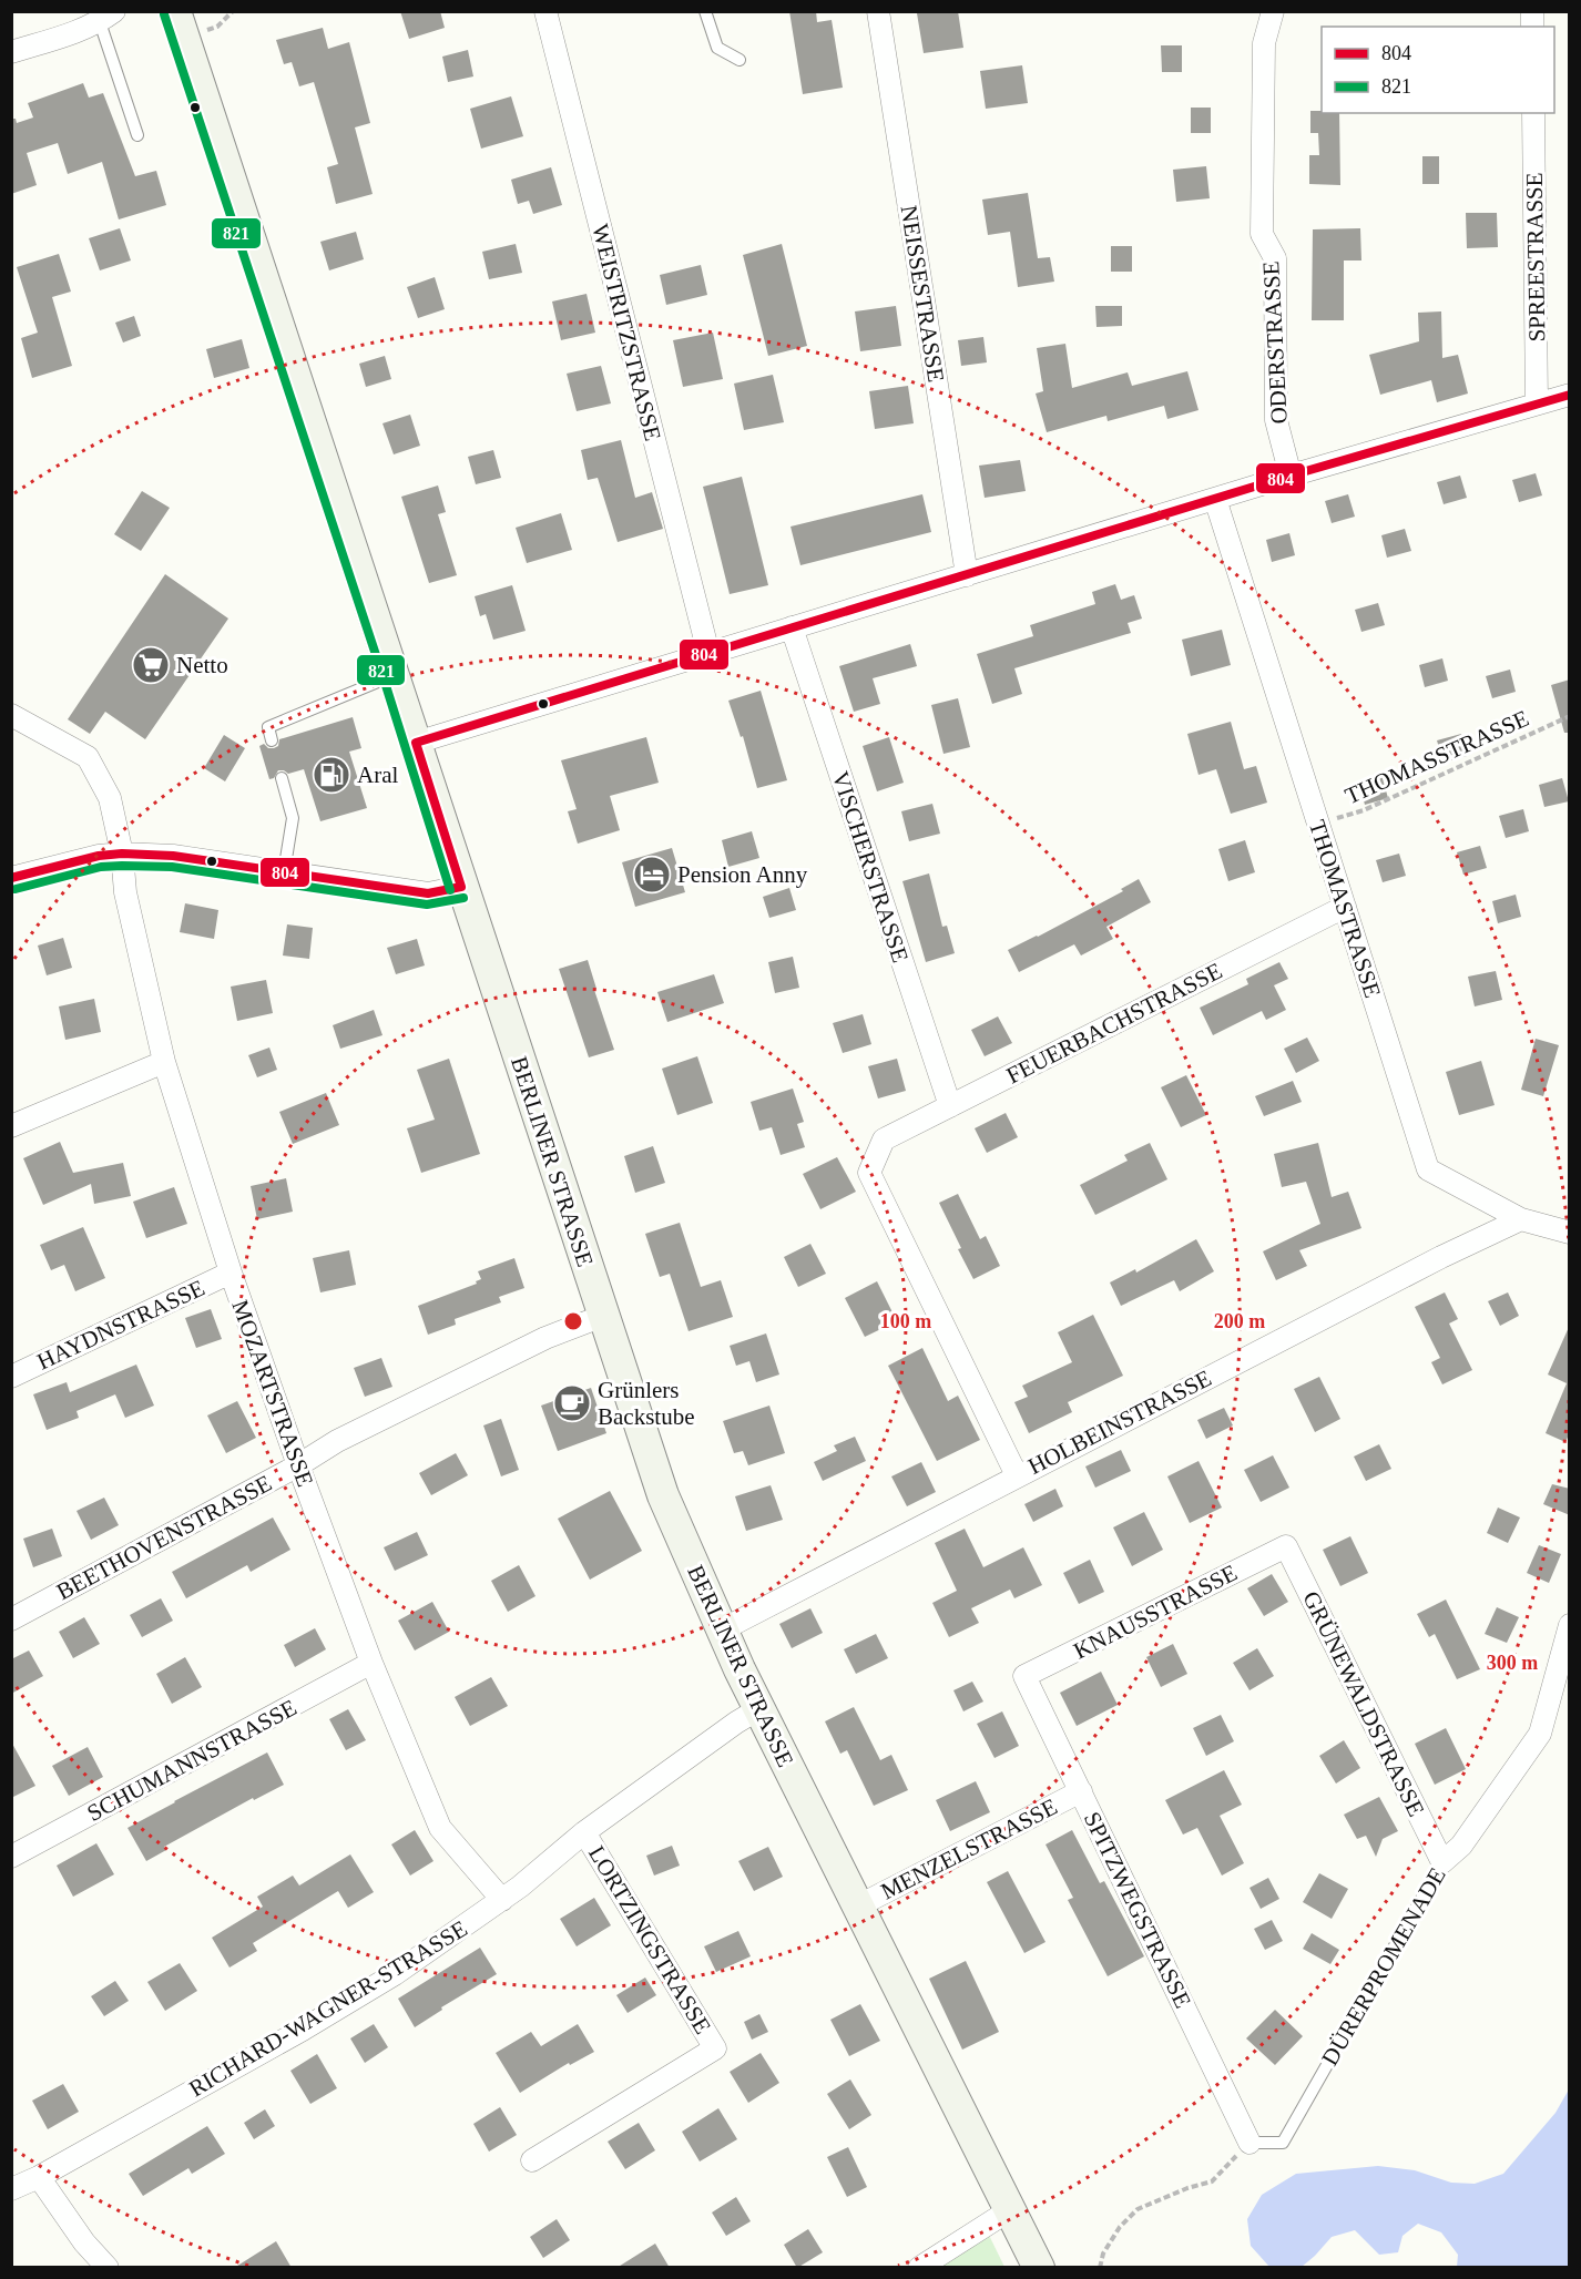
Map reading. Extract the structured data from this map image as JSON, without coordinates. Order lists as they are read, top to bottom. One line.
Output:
{"streets":{"main road":["BERLINER STRASSE"],"street":["SPREESTRASSE","NEISSESTRASSE","WEISTRITZSTRASSE","ODERSTRASSE","VISCHERSTRASSE","THOMASTRASSE","FEUERBACHSTRASSE","HAYDNSTRASSE","MOZARTSTRASSE","HOLBEINSTRASSE","BEETHOVENSTRASSE","KNAUSSTRASSE","GRÜNEWALDSTRASSE","SCHUMANNSTRASSE","MENZELSTRASSE","SPITZWEGSTRASSE","LORTZINGSTRASSE","DÜRERPROMENADE","RICHARD-WAGNER-STRASSE"],"path":["THOMASSTRASSE"]},"crossings":[["THOMASSTRASSE","THOMASTRASSE"],["VISCHERSTRASSE","FEUERBACHSTRASSE"],["THOMASTRASSE","FEUERBACHSTRASSE"],["THOMASTRASSE","HOLBEINSTRASSE"],["FEUERBACHSTRASSE","HOLBEINSTRASSE"],["BERLINER STRASSE","HOLBEINSTRASSE"],["BERLINER STRASSE","BEETHOVENSTRASSE"],["BERLINER STRASSE","MENZELSTRASSE"],["BERLINER STRASSE","RICHARD-WAGNER-STRASSE"],["HAYDNSTRASSE","MOZARTSTRASSE"],["MOZARTSTRASSE","BEETHOVENSTRASSE"],["MOZARTSTRASSE","SCHUMANNSTRASSE"],["MOZARTSTRASSE","RICHARD-WAGNER-STRASSE"],["KNAUSSTRASSE","GRÜNEWALDSTRASSE"],["KNAUSSTRASSE","SPITZWEGSTRASSE"],["GRÜNEWALDSTRASSE","DÜRERPROMENADE"],["MENZELSTRASSE","SPITZWEGSTRASSE"],["SPITZWEGSTRASSE","DÜRERPROMENADE"],["LORTZINGSTRASSE","RICHARD-WAGNER-STRASSE"]],"places":{"supermarket":["Netto"],"fuel station":["Aral"],"hotel":["Pension Anny"],"cafe":["Grünlers Backstube"]},"lines":["transit line 821","transit line 804"],"legend":["804","821"],"rings":["100 m","200 m","300 m"]}
